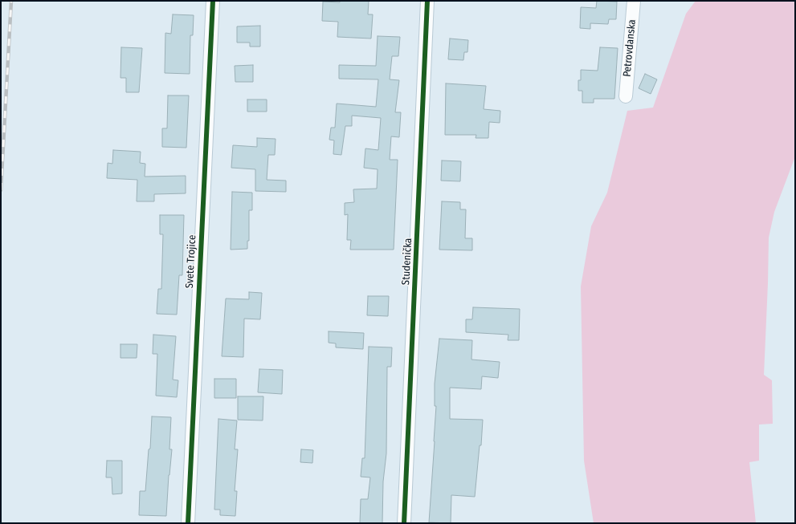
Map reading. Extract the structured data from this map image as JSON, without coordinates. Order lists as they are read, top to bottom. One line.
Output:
{"streets":{"street":["Petrovdanska","Svete Trojice","Studenička"]}}
